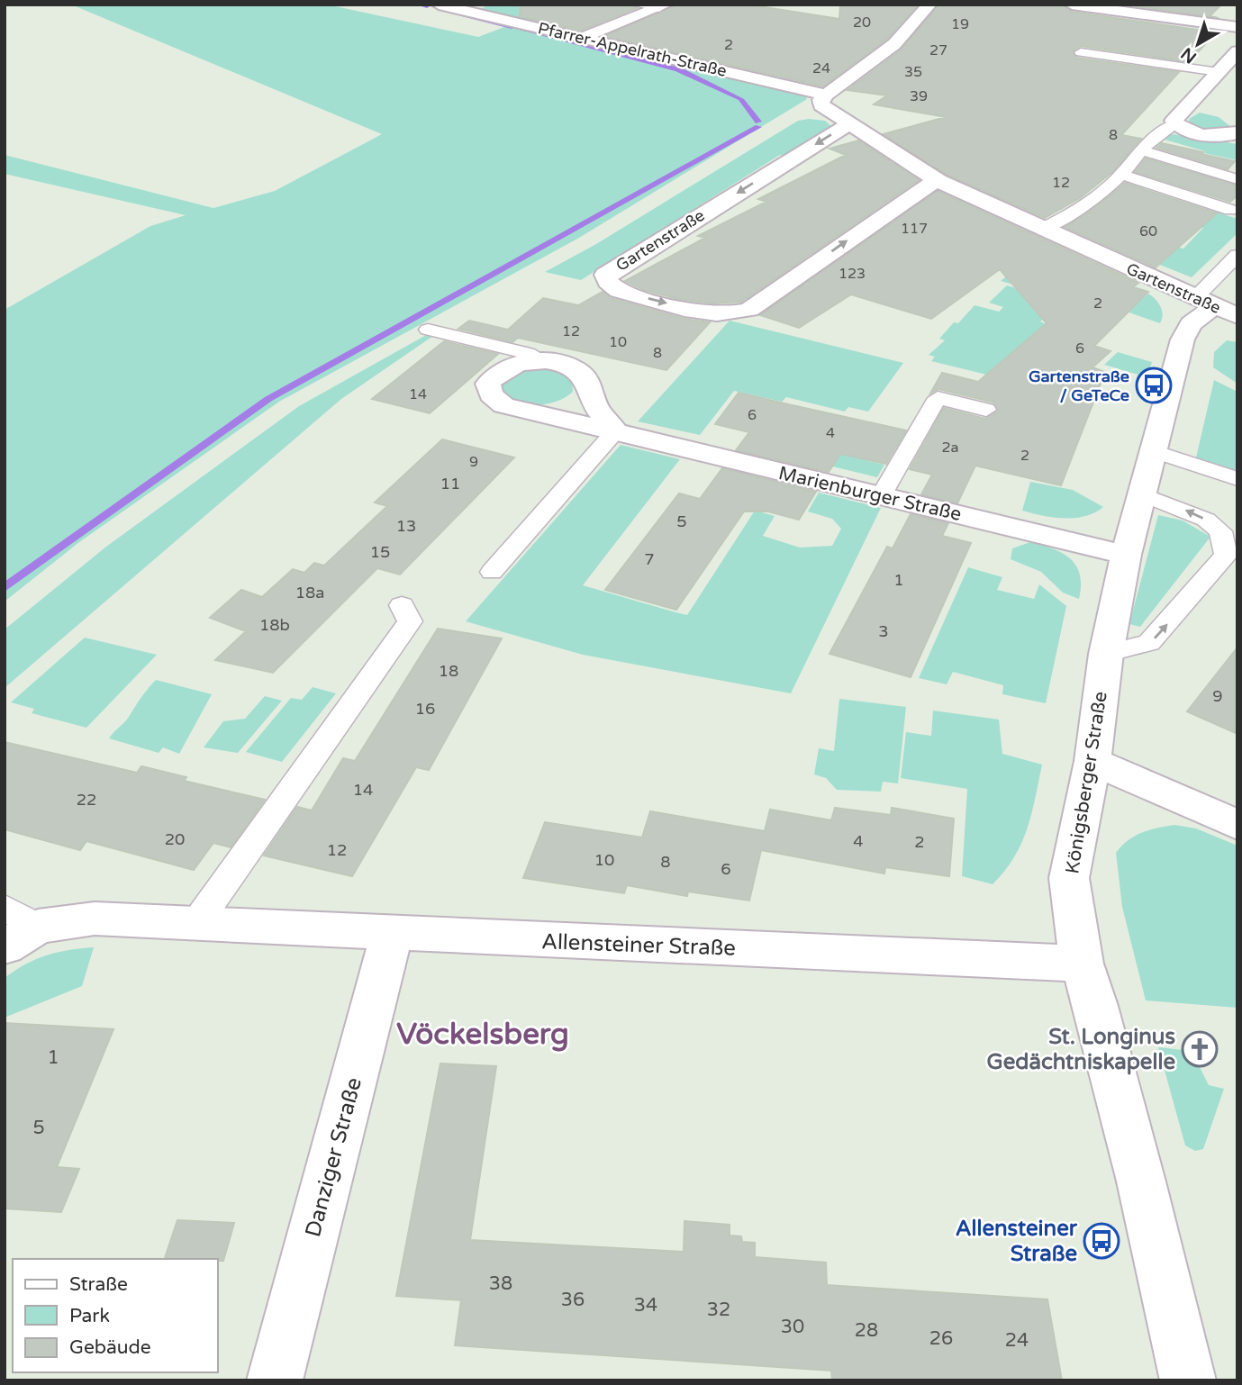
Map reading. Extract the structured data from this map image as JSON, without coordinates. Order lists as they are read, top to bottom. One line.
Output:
{"streets":{"street":["Pfarrer-Appelrath-Straße","Gartenstraße","Marienburger Straße","Königsberger Straße","Allensteiner Straße","Danziger Straße"]},"crossings":[["Pfarrer-Appelrath-Straße","Gartenstraße"],["Gartenstraße","Königsberger Straße"],["Marienburger Straße","Königsberger Straße"],["Königsberger Straße","Allensteiner Straße"],["Allensteiner Straße","Danziger Straße"]],"districts":["Vöckelsberg"],"places":{"bus stop":["Gartenstraße / GeTeCe","Allensteiner Straße"],"church":["St. Longinus Gedächtniskapelle"]},"house_numbers":["20","19","2","27","24","35","39","8","12","117","60","123","2","12","10","6","8","14","6","4","2a","2","9","11","5","13","15","7","1","18a","18b","3","18","9","16","14","22","20","4","2","12","10","8","6","1","5","38","36","34","32","30","28","26","24"],"legend":["Straße","Park","Gebäude"],"north":"bottom left"}
